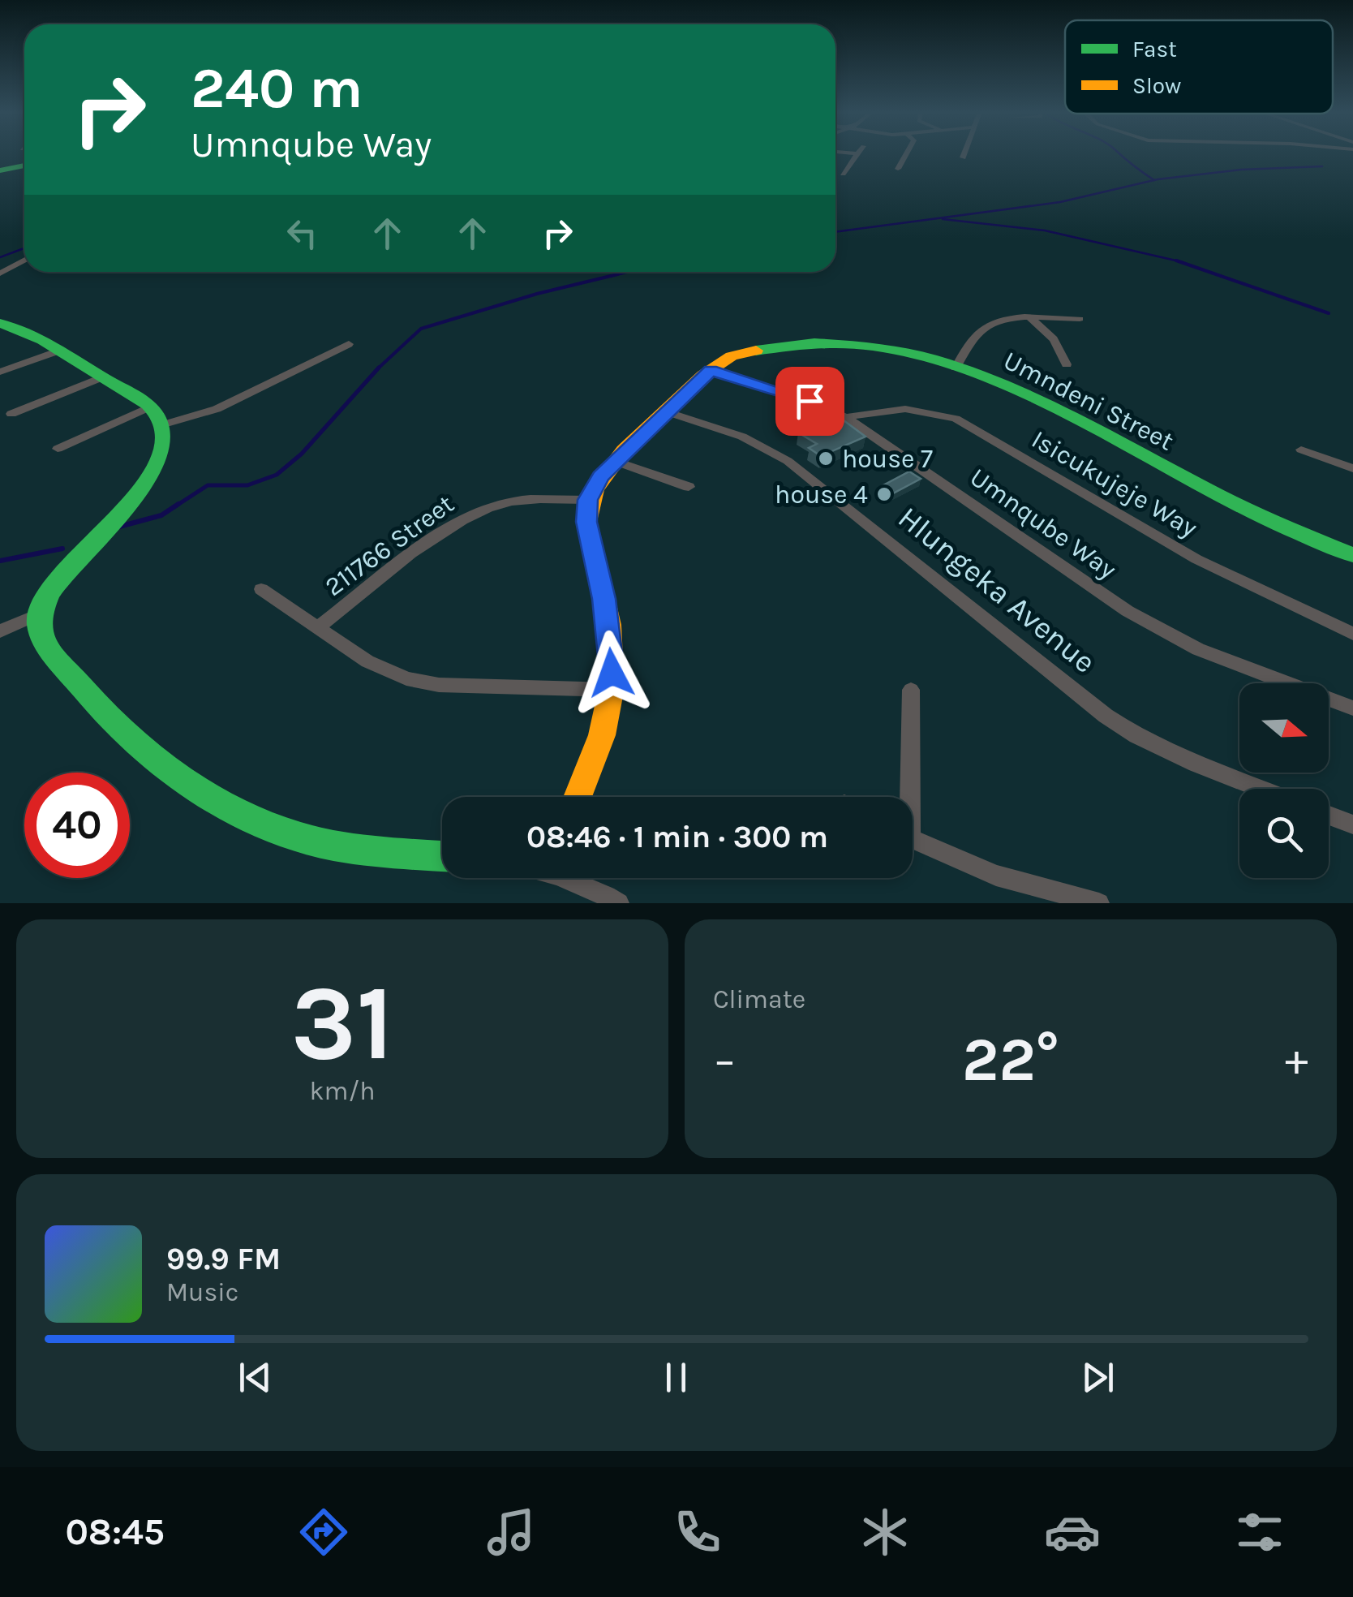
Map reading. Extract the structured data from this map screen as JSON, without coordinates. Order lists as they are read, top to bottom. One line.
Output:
{"streets":{"street":["Umndeni Street","Isicukujeje Way","Umnqube Way","211766 Street","Hlungeka Avenue"]},"crossings":[["Umndeni Street","Umnqube Way"],["Umndeni Street","211766 Street"],["Umndeni Street","Hlungeka Avenue"],["Isicukujeje Way","Umnqube Way"]],"places":["house 7","house 4"],"legend":["Fast","Slow"],"north":"right","page":{"turn":["240 m","Umnqube Way"],"limit":"40","trip":"08:46 · 1 min · 300 m","tile":[["31","km/h"],"Climate"],"heat":["−","22°","+"],"song":["99.9 FM","Music"],"tabs":"08:45"}}
